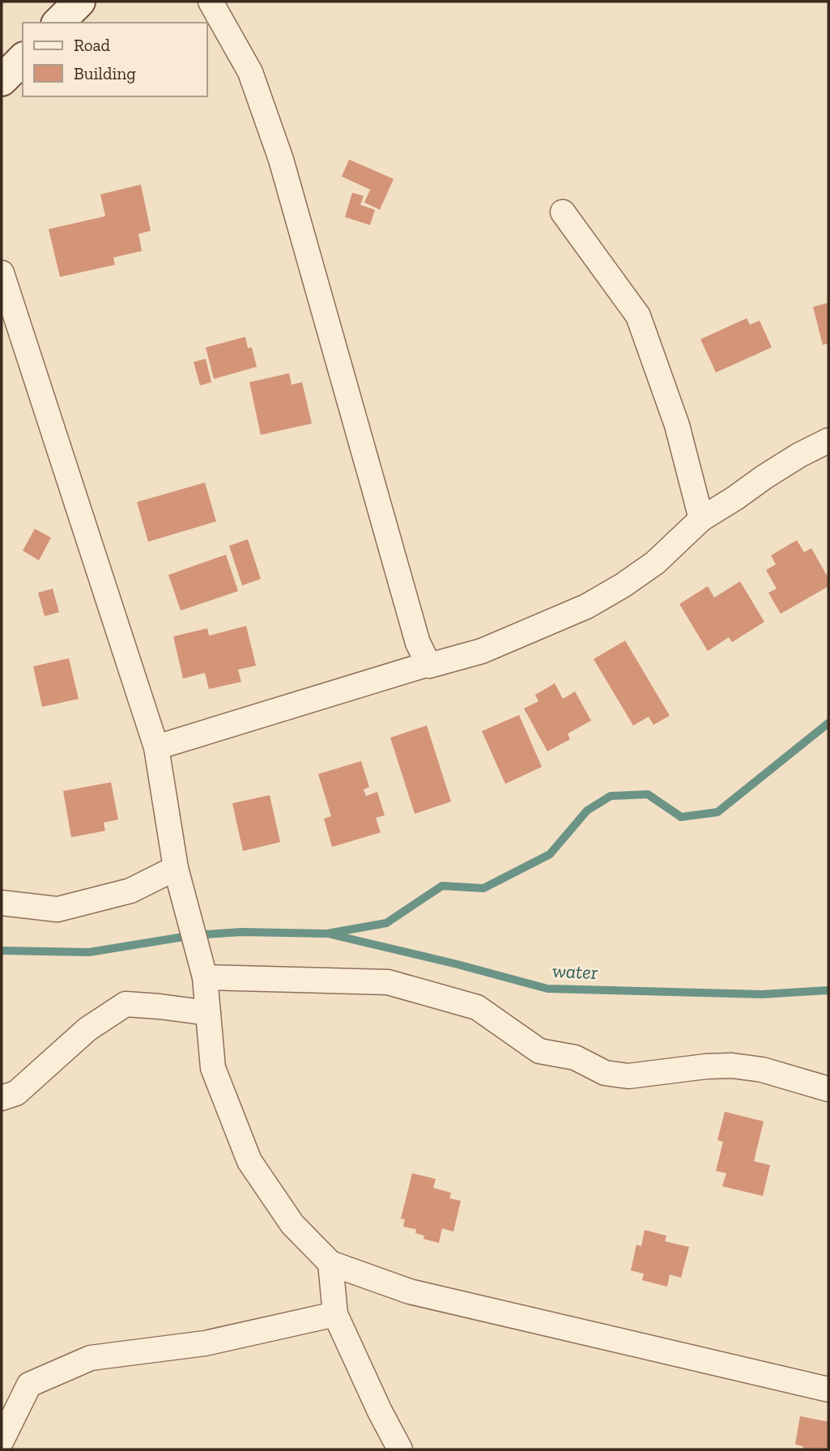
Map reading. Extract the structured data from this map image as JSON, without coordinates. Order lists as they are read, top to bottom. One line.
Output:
{"water":["water"],"legend":["Road","Building"]}
